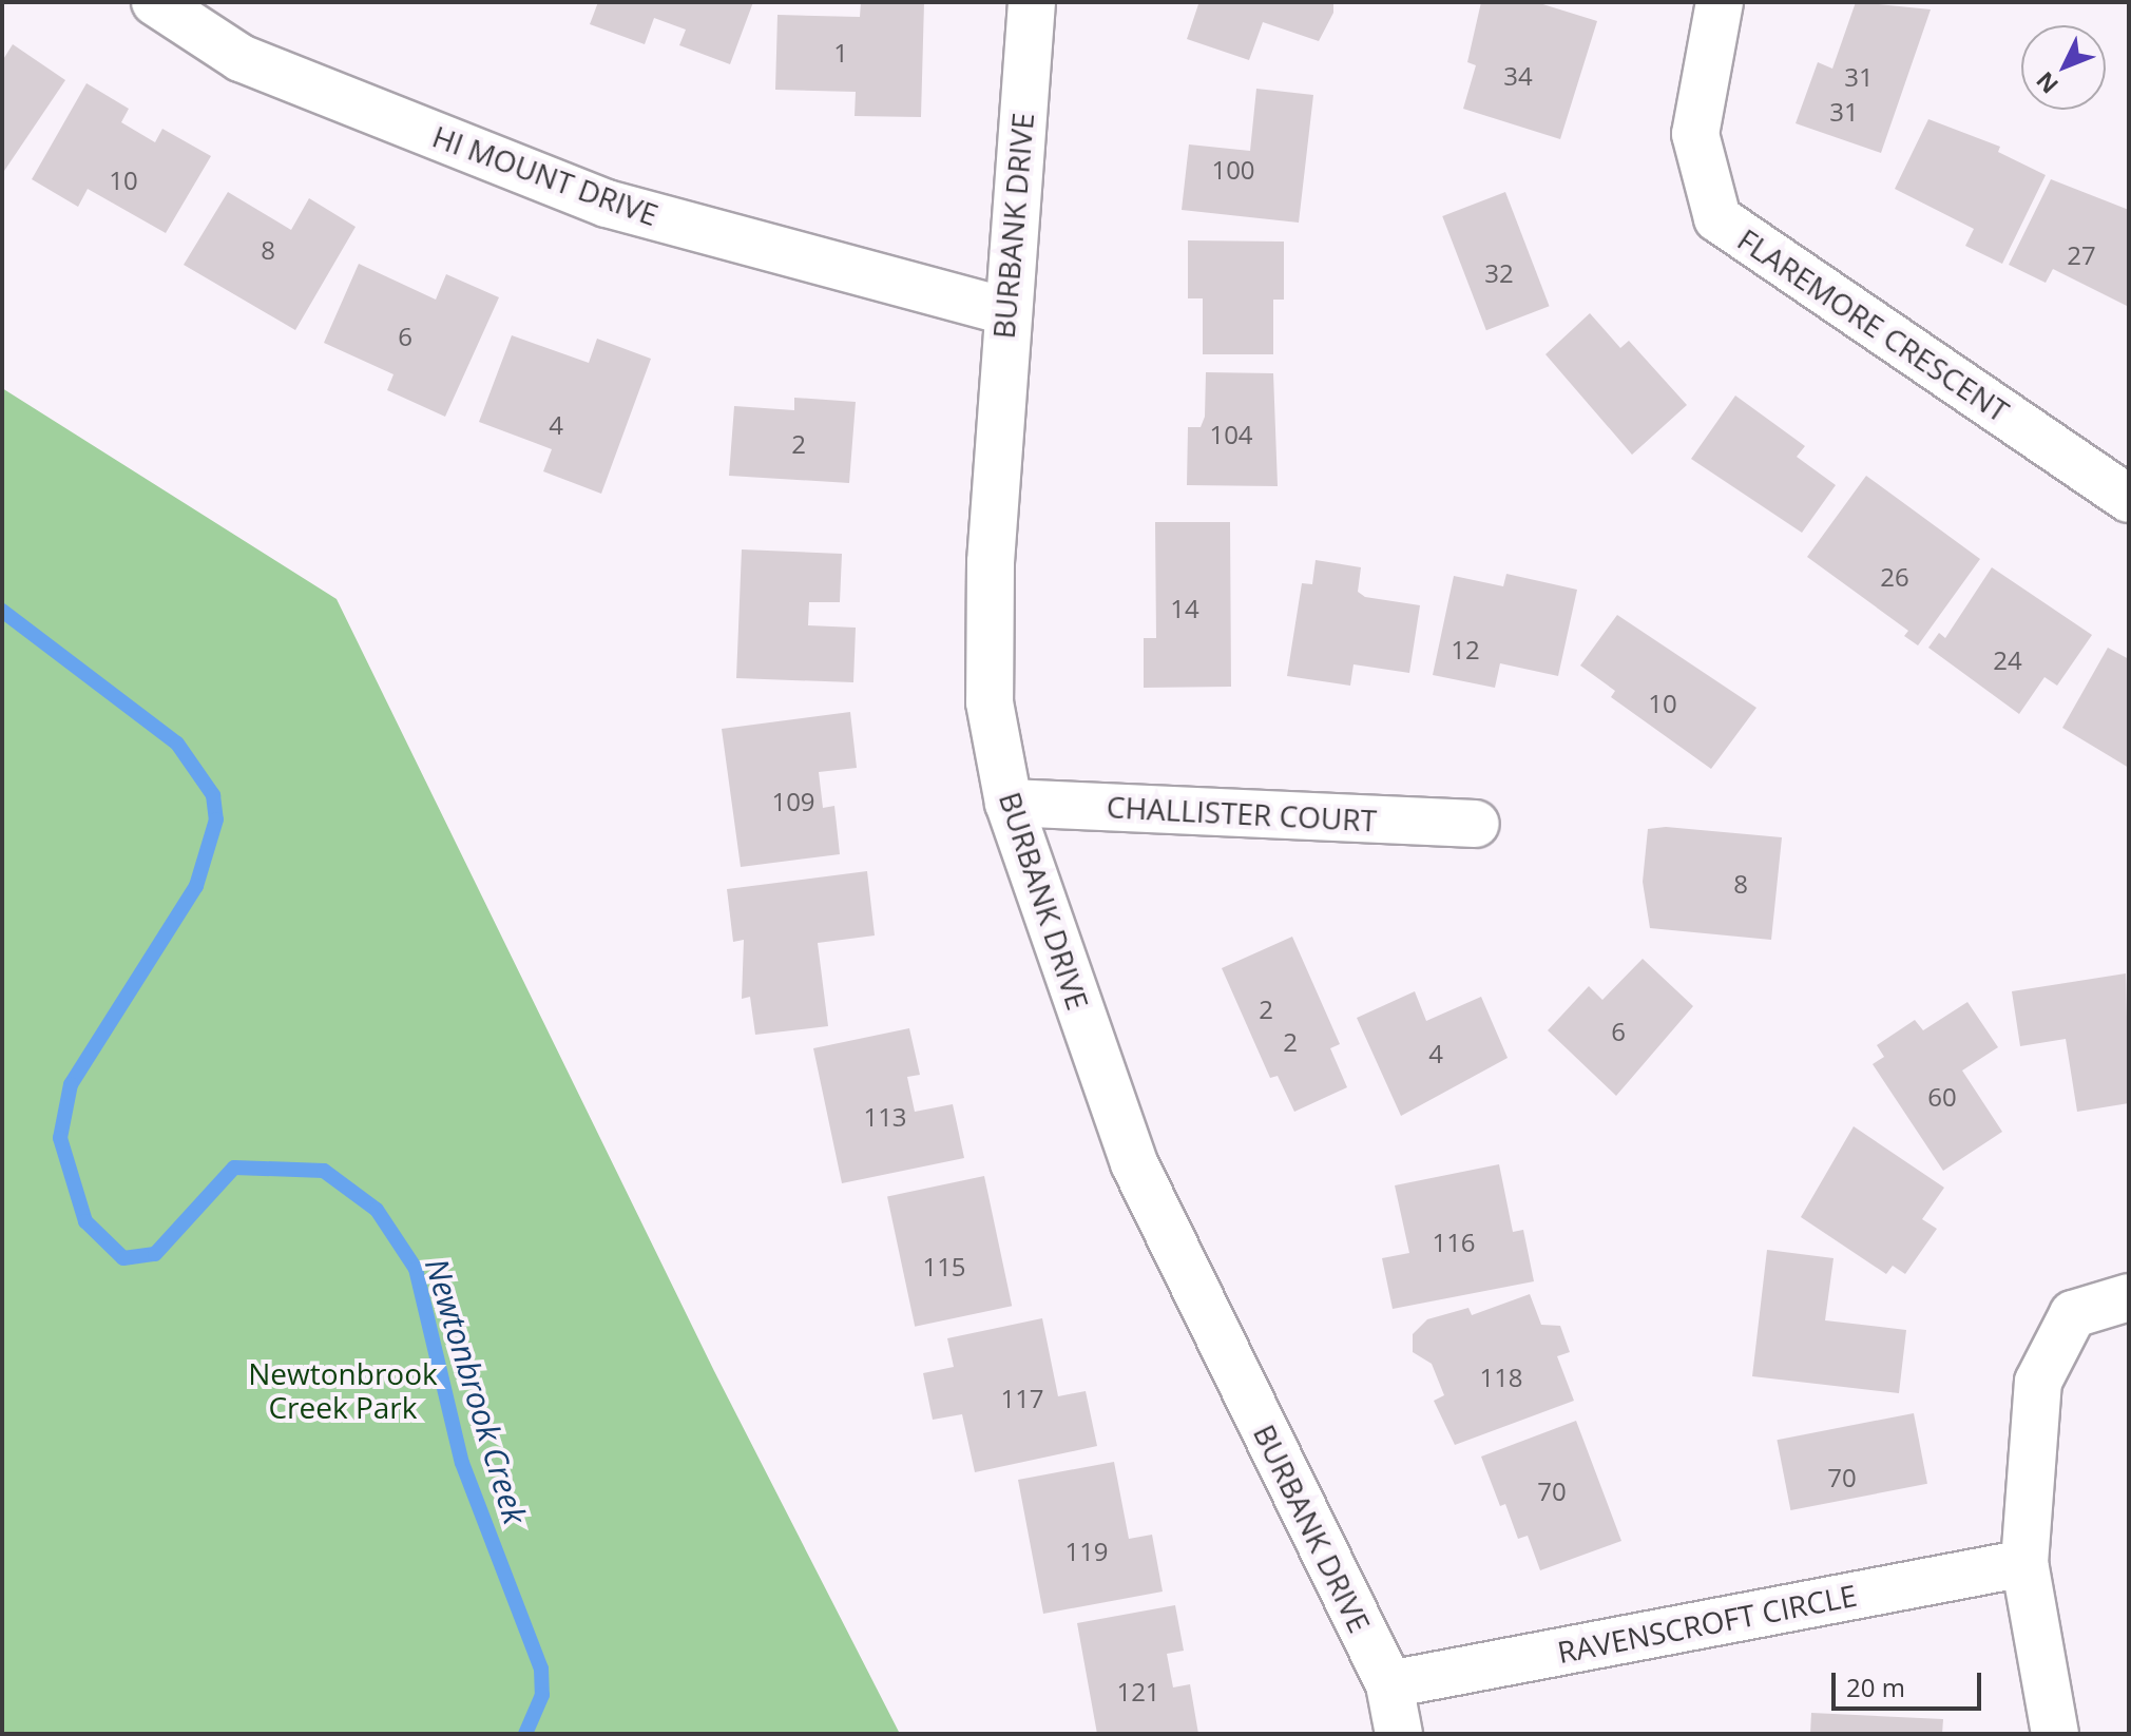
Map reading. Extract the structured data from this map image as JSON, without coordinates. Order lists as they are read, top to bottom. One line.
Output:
{"streets":{"street":["HI MOUNT DRIVE","BURBANK DRIVE","FLAREMORE CRESCENT","CHALLISTER COURT","RAVENSCROFT CIRCLE"]},"crossings":[["HI MOUNT DRIVE","BURBANK DRIVE"],["BURBANK DRIVE","CHALLISTER COURT"],["BURBANK DRIVE","RAVENSCROFT CIRCLE"]],"water":["Newtonbrook Creek"],"parks":["Newtonbrook Creek Park"],"house_numbers":["1","34","31","31","100","10","8","27","32","6","4","104","2","26","14","12","24","10","109","8","2","6","2","4","60","113","116","115","118","117","70","70","119","121"],"scale_bar":"20 m","north":"bottom left"}
